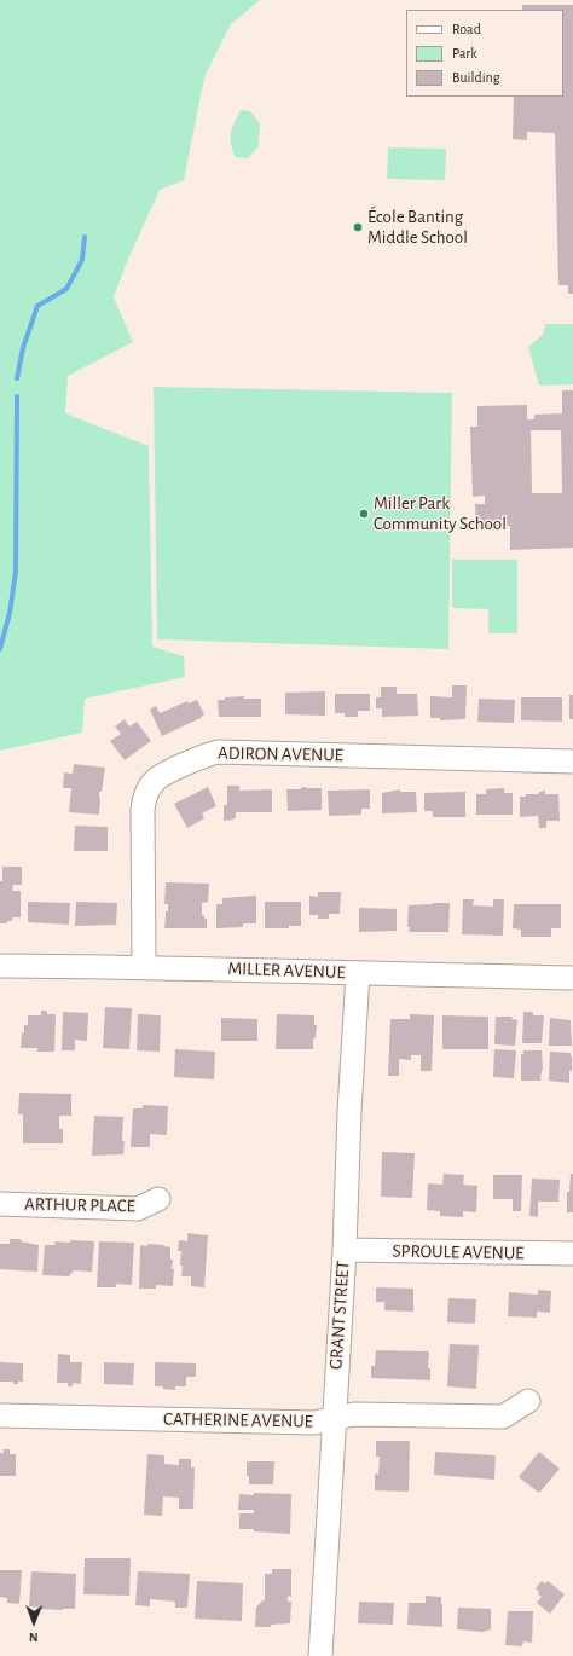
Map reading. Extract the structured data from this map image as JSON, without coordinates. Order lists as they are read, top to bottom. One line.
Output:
{"streets":{"street":["ADIRON AVENUE","MILLER AVENUE","ARTHUR PLACE","SPROULE AVENUE","GRANT STREET","CATHERINE AVENUE"]},"crossings":[["ADIRON AVENUE","MILLER AVENUE"],["MILLER AVENUE","GRANT STREET"],["SPROULE AVENUE","GRANT STREET"],["GRANT STREET","CATHERINE AVENUE"]],"places":["École Banting Middle School","Miller Park Community School"],"legend":["Road","Park","Building"],"north":"bottom"}
